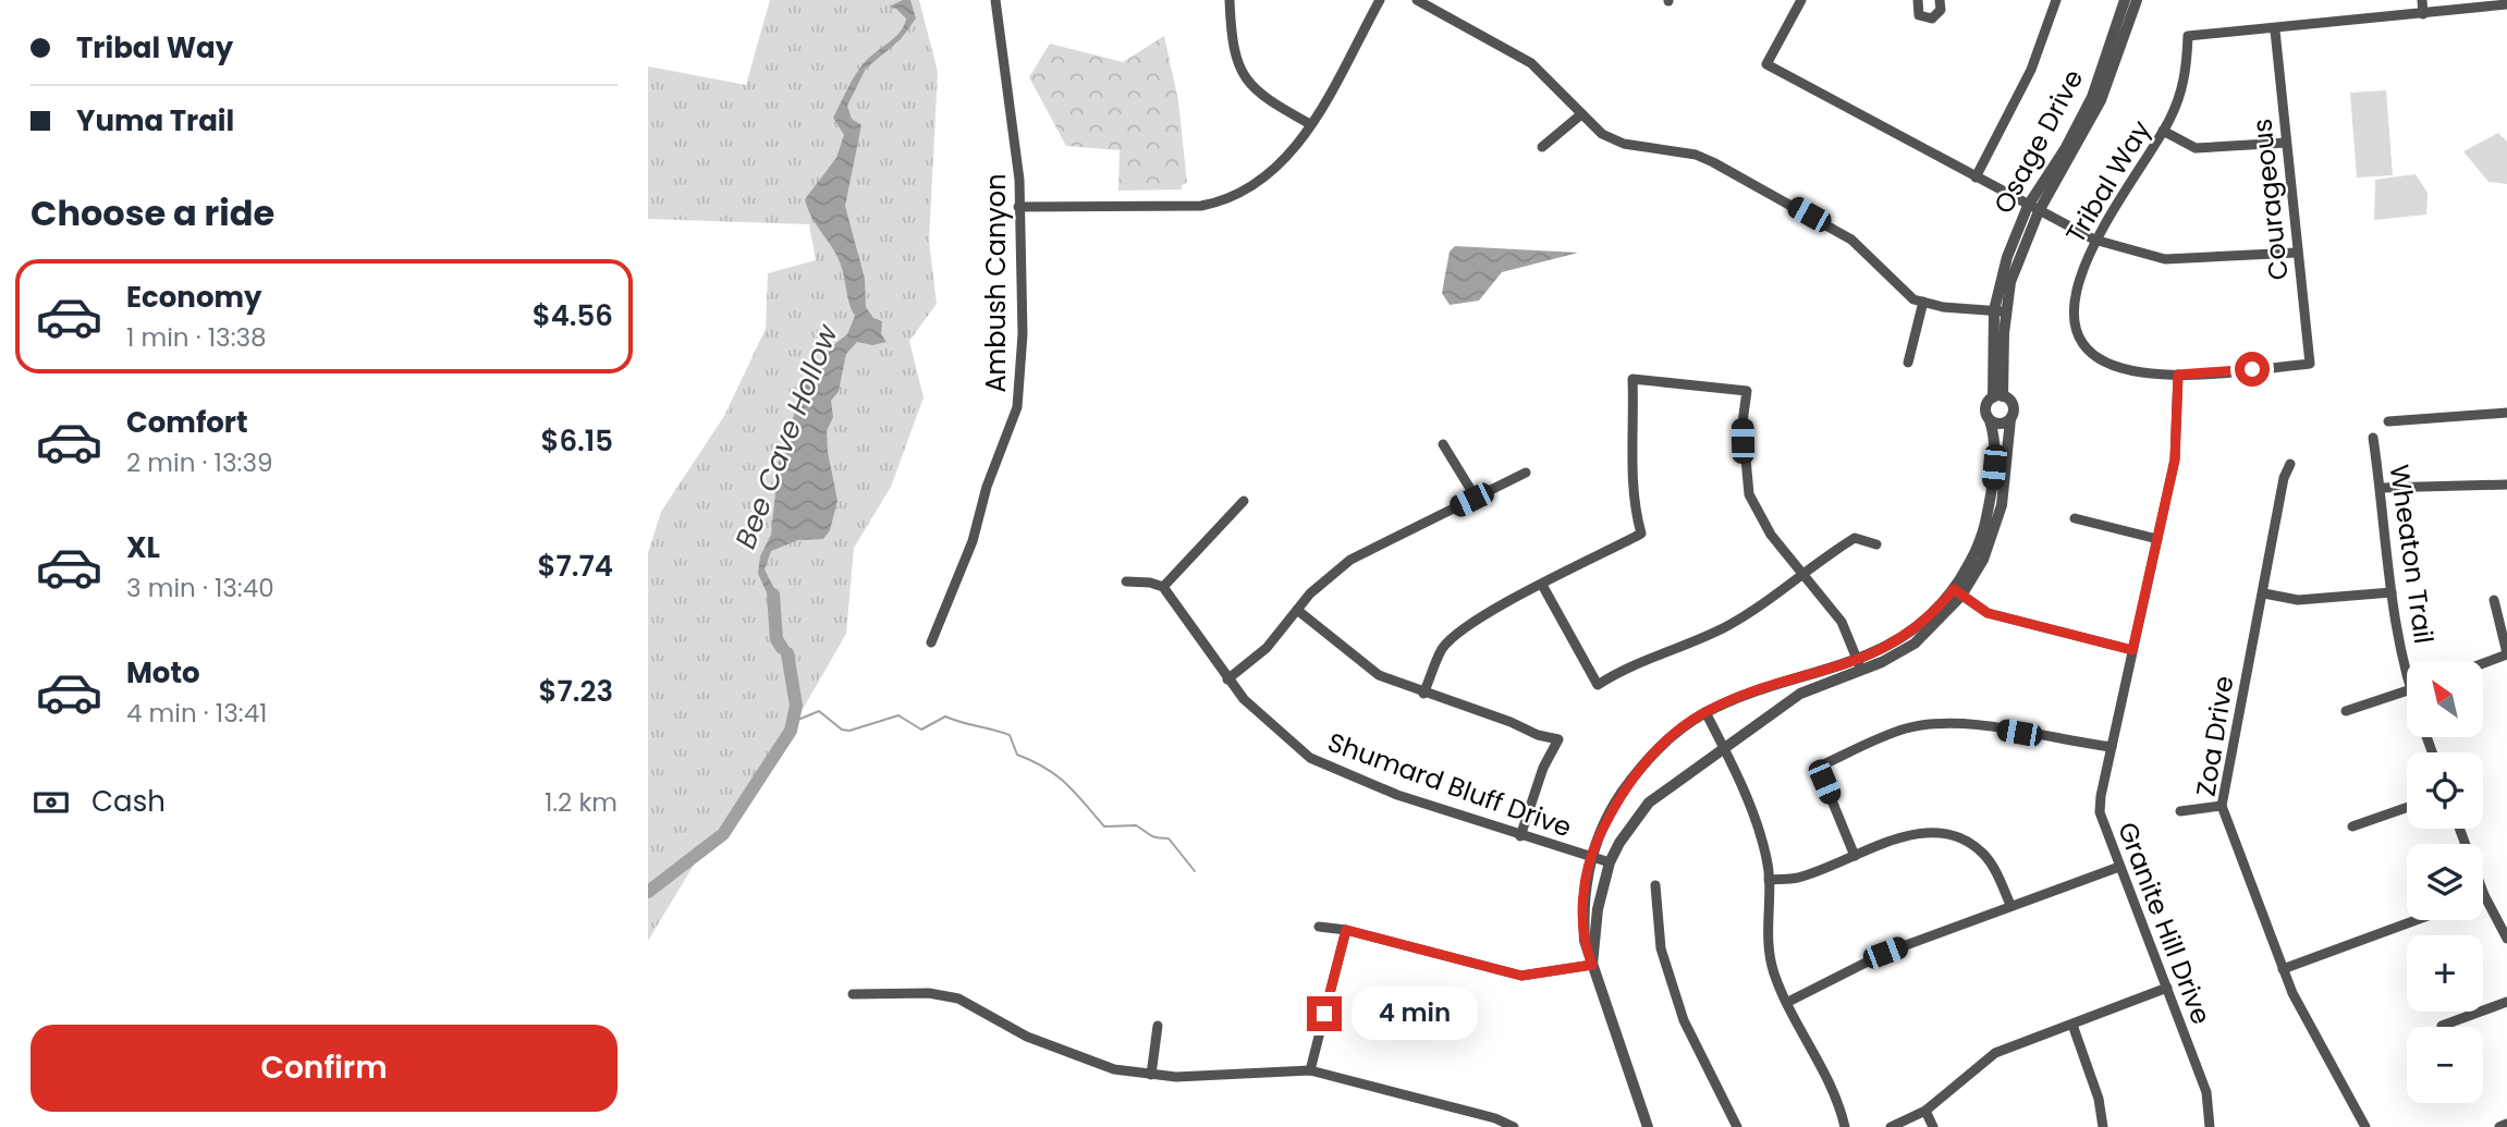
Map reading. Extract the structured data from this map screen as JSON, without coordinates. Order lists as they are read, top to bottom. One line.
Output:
{"streets":{"street":["Osage Drive","Tribal Way","Courageous","Ambush Canyon","Wheaton Trail","Zoa Drive","Shumard Bluff Drive","Granite Hill Drive"]},"crossings":[["Tribal Way","Courageous"],["Tribal Way","Granite Hill Drive"]],"water":["Bee Cave Hollow"],"north":"top left","page":{"banner":["Tribal Way","Yuma Trail"],"heading":"Choose a ride","list":[{"name":"Economy","note":"1 min · 13:38","value":"$4.56"},{"name":"Comfort","note":"2 min · 13:39","value":"$6.15"},{"name":"XL","note":"3 min · 13:40","value":"$7.74"},{"name":"Moto","note":"4 min · 13:41","value":"$7.23"}],"map_buttons":["+","−"],"pay":["Cash","1.2 km"],"bubble":"4 min","buttons":"Confirm"}}
